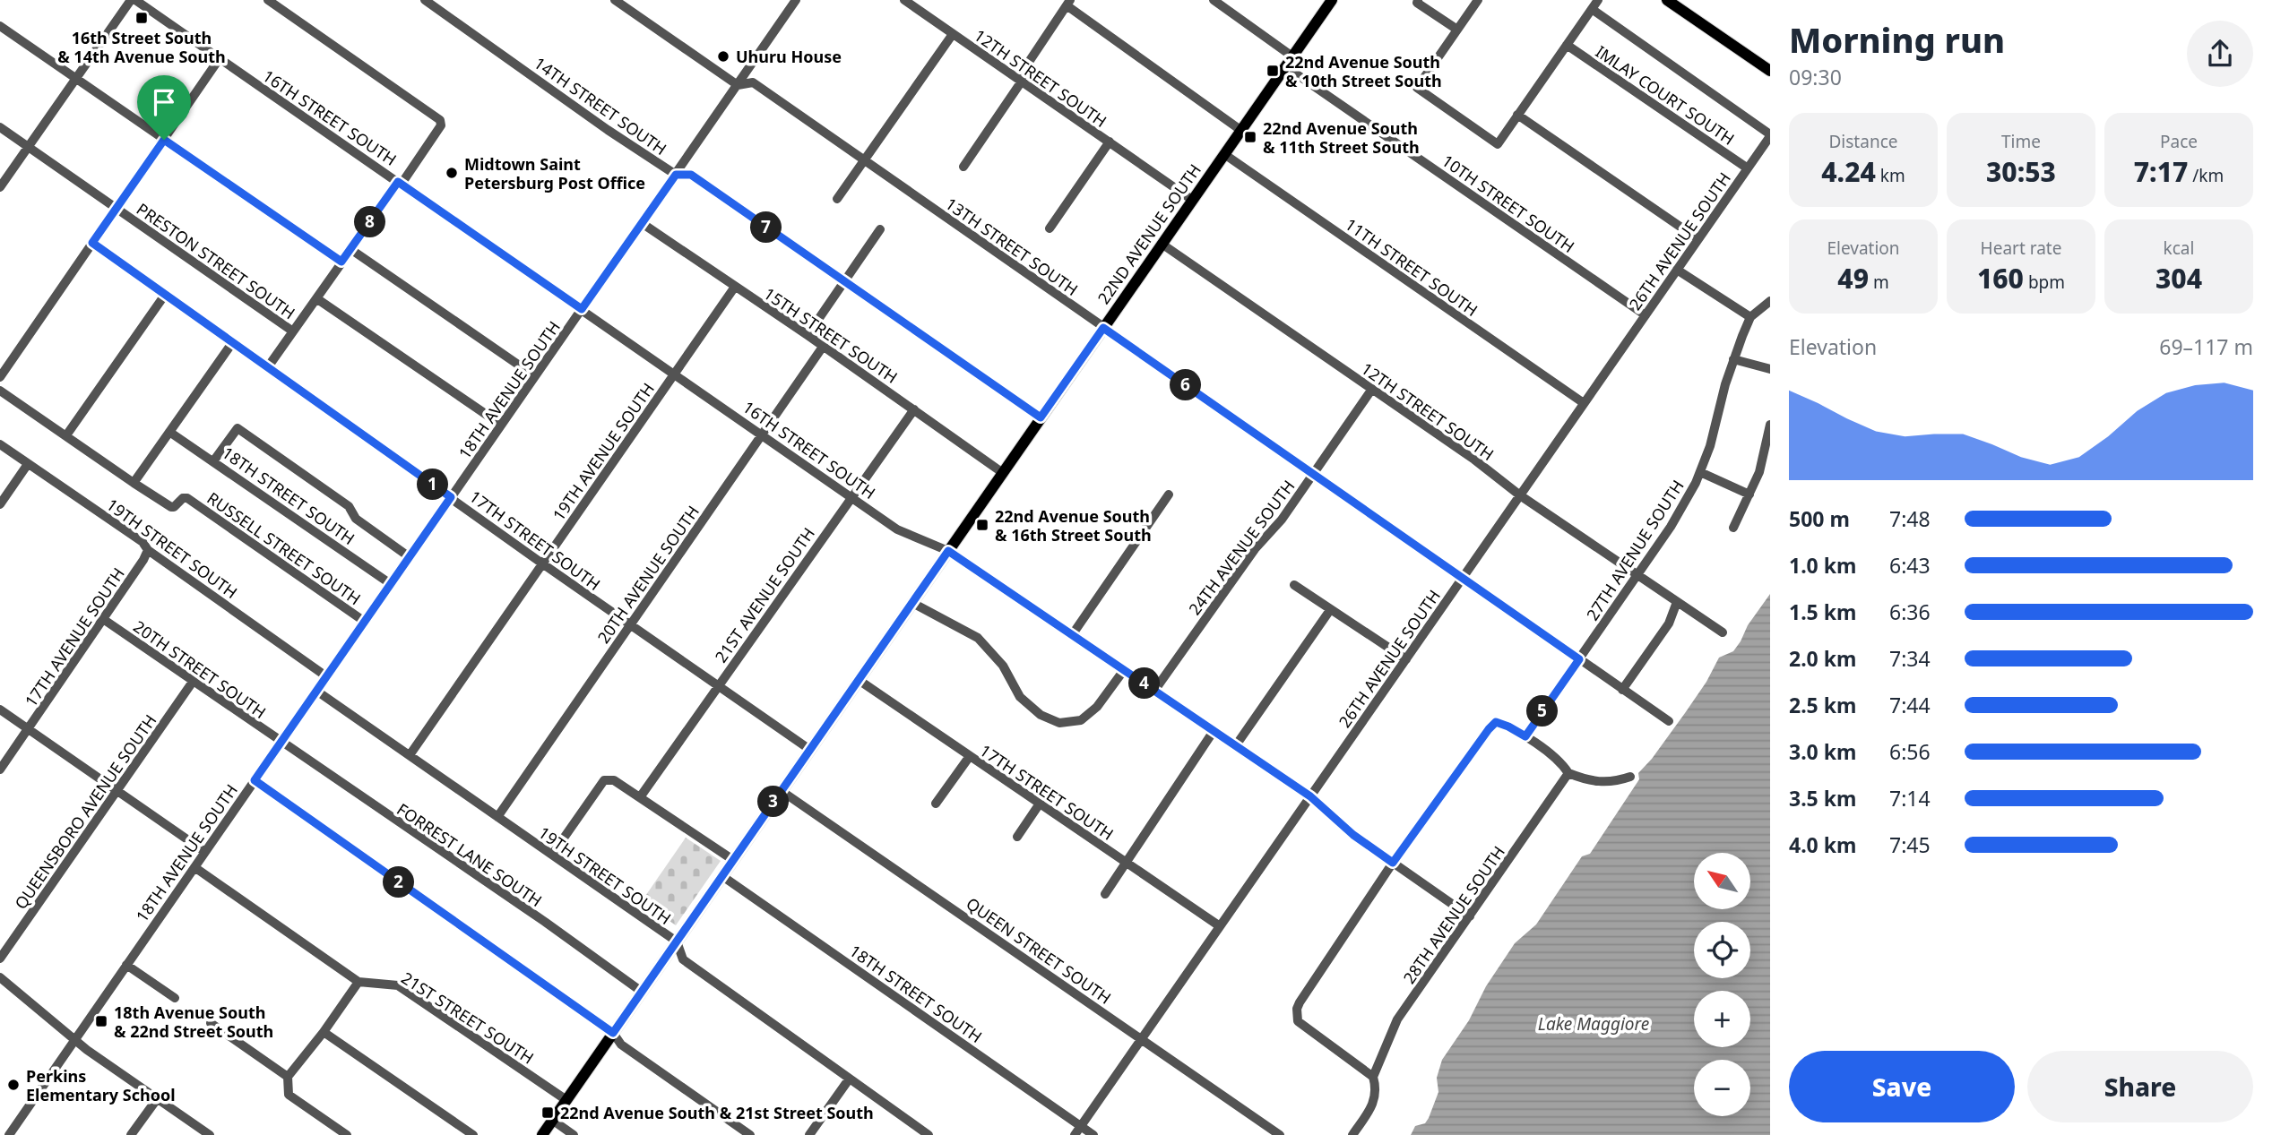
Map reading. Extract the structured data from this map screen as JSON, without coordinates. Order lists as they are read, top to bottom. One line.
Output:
{"streets":{"main road":["22ND AVENUE SOUTH"],"street":["12TH STREET SOUTH","IMLAY COURT SOUTH","14TH STREET SOUTH","16TH STREET SOUTH","10TH STREET SOUTH","26TH AVENUE SOUTH","13TH STREET SOUTH","PRESTON STREET SOUTH","11TH STREET SOUTH","15TH STREET SOUTH","18TH AVENUE SOUTH","19TH AVENUE SOUTH","18TH STREET SOUTH","17TH STREET SOUTH","24TH AVENUE SOUTH","19TH STREET SOUTH","RUSSELL STREET SOUTH","27TH AVENUE SOUTH","20TH AVENUE SOUTH","21ST AVENUE SOUTH","17TH AVENUE SOUTH","20TH STREET SOUTH","QUEENSBORO AVENUE SOUTH","FORREST LANE SOUTH","28TH AVENUE SOUTH","QUEEN STREET SOUTH","21ST STREET SOUTH"]},"crossings":[["12TH STREET SOUTH","22ND AVENUE SOUTH"],["12TH STREET SOUTH","26TH AVENUE SOUTH"],["12TH STREET SOUTH","24TH AVENUE SOUTH"],["12TH STREET SOUTH","27TH AVENUE SOUTH"],["IMLAY COURT SOUTH","26TH AVENUE SOUTH"],["14TH STREET SOUTH","22ND AVENUE SOUTH"],["14TH STREET SOUTH","18TH AVENUE SOUTH"],["16TH STREET SOUTH","22ND AVENUE SOUTH"],["16TH STREET SOUTH","26TH AVENUE SOUTH"],["16TH STREET SOUTH","18TH AVENUE SOUTH"],["16TH STREET SOUTH","19TH AVENUE SOUTH"],["16TH STREET SOUTH","24TH AVENUE SOUTH"],["16TH STREET SOUTH","20TH AVENUE SOUTH"],["16TH STREET SOUTH","21ST AVENUE SOUTH"],["16TH STREET SOUTH","28TH AVENUE SOUTH"],["10TH STREET SOUTH","22ND AVENUE SOUTH"],["10TH STREET SOUTH","26TH AVENUE SOUTH"],["22ND AVENUE SOUTH","13TH STREET SOUTH"],["22ND AVENUE SOUTH","11TH STREET SOUTH"],["22ND AVENUE SOUTH","15TH STREET SOUTH"],["22ND AVENUE SOUTH","18TH STREET SOUTH"],["22ND AVENUE SOUTH","17TH STREET SOUTH"],["22ND AVENUE SOUTH","19TH STREET SOUTH"],["22ND AVENUE SOUTH","FORREST LANE SOUTH"],["22ND AVENUE SOUTH","QUEEN STREET SOUTH"],["22ND AVENUE SOUTH","21ST STREET SOUTH"],["26TH AVENUE SOUTH","13TH STREET SOUTH"],["26TH AVENUE SOUTH","11TH STREET SOUTH"],["26TH AVENUE SOUTH","18TH STREET SOUTH"],["26TH AVENUE SOUTH","17TH STREET SOUTH"],["26TH AVENUE SOUTH","QUEEN STREET SOUTH"],["13TH STREET SOUTH","18TH AVENUE SOUTH"],["13TH STREET SOUTH","24TH AVENUE SOUTH"],["13TH STREET SOUTH","27TH AVENUE SOUTH"],["PRESTON STREET SOUTH","18TH AVENUE SOUTH"],["15TH STREET SOUTH","18TH AVENUE SOUTH"],["15TH STREET SOUTH","19TH AVENUE SOUTH"],["15TH STREET SOUTH","20TH AVENUE SOUTH"],["15TH STREET SOUTH","21ST AVENUE SOUTH"],["18TH AVENUE SOUTH","18TH STREET SOUTH"],["18TH AVENUE SOUTH","17TH STREET SOUTH"],["18TH AVENUE SOUTH","19TH STREET SOUTH"],["18TH AVENUE SOUTH","RUSSELL STREET SOUTH"],["18TH AVENUE SOUTH","20TH STREET SOUTH"],["18TH AVENUE SOUTH","FORREST LANE SOUTH"],["18TH AVENUE SOUTH","21ST STREET SOUTH"],["19TH AVENUE SOUTH","17TH STREET SOUTH"],["19TH AVENUE SOUTH","19TH STREET SOUTH"],["17TH STREET SOUTH","20TH AVENUE SOUTH"],["17TH STREET SOUTH","21ST AVENUE SOUTH"],["19TH STREET SOUTH","20TH AVENUE SOUTH"],["19TH STREET SOUTH","17TH AVENUE SOUTH"],["17TH AVENUE SOUTH","20TH STREET SOUTH"],["20TH STREET SOUTH","QUEENSBORO AVENUE SOUTH"],["20TH STREET SOUTH","FORREST LANE SOUTH"]],"water":["Lake Maggiore"],"places":{"transit":["16th Street South & 14th Avenue South","22nd Avenue South & 10th Street South","22nd Avenue South & 11th Street South","22nd Avenue South & 16th Street South","18th Avenue South & 22nd Street South","22nd Avenue South & 21st Street South"],"other":["Uhuru House","Midtown Saint Petersburg Post Office","Perkins Elementary School"]},"north":"top left","page":{"heading":["Morning run","09:30"],"stats":[["Distance","4.24 km"],["Time","30:53"],["Pace","7:17 /km"],["Elevation","49 m"],["Heart rate","160 bpm"],["kcal","304"]],"pins":["8","7","6","1","4","5","3","2"],"chart":["Elevation","69–117 m"],"list":[{"name":"500 m","note":"7:48"},{"name":"1.0 km","note":"6:43"},{"name":"1.5 km","note":"6:36"},{"name":"2.0 km","note":"7:34"},{"name":"2.5 km","note":"7:44"},{"name":"3.0 km","note":"6:56"},{"name":"3.5 km","note":"7:14"},{"name":"4.0 km","note":"7:45"}],"map_buttons":["+","−"],"buttons":["Save","Share"]}}
